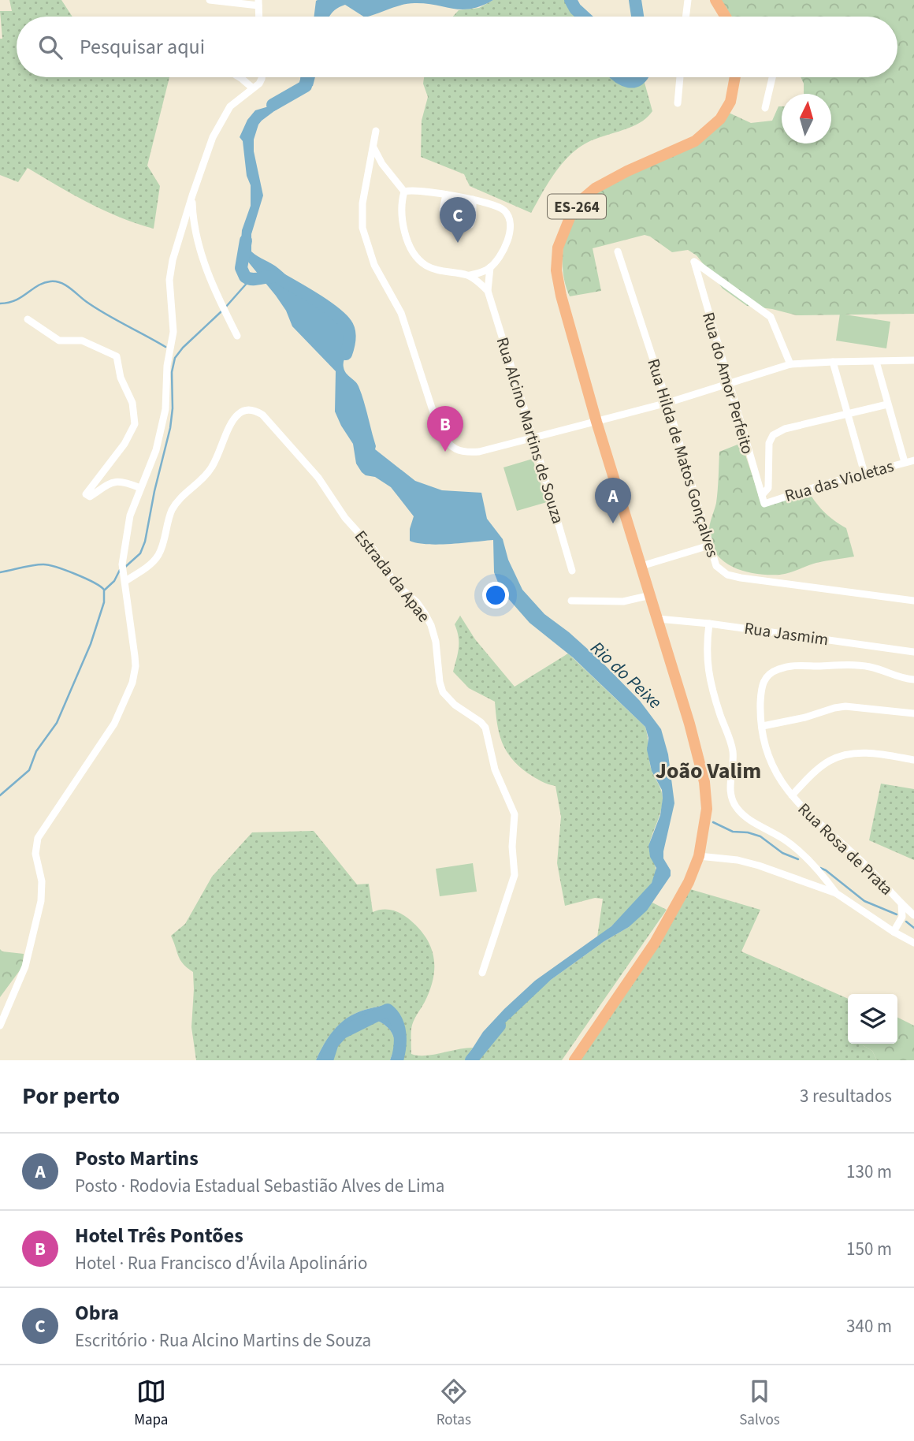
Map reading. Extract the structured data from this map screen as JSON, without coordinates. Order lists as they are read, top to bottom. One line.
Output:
{"streets":{"main road":["ES-264"],"street":["Rua do Amor Perfeito","Rua Alcino Martins de Souza","Rua Hilda de Matos Gonçalves","Rua das Violetas","Estrada da Apae","Rua Jasmim","Rua Rosa de Prata"]},"crossings":[["ES-264","Rua Jasmim"],["Rua do Amor Perfeito","Rua das Violetas"],["Rua Jasmim","Rua Rosa de Prata"]],"districts":["João Valim"],"water":["Rio do Peixe"],"north":"top","page":{"search":"Pesquisar aqui","pins":["C","B","A"],"heading":["Por perto","3 resultados"],"list":[{"mark":"A","name":"Posto Martins","note":"Posto · Rodovia Estadual Sebastião Alves de Lima","value":"130 m"},{"mark":"B","name":"Hotel Três Pontões","note":"Hotel · Rua Francisco d'Ávila Apolinário","value":"150 m"},{"mark":"C","name":"Obra","note":"Escritório · Rua Alcino Martins de Souza","value":"340 m"}],"nav":["Mapa","Rotas","Salvos"]}}
